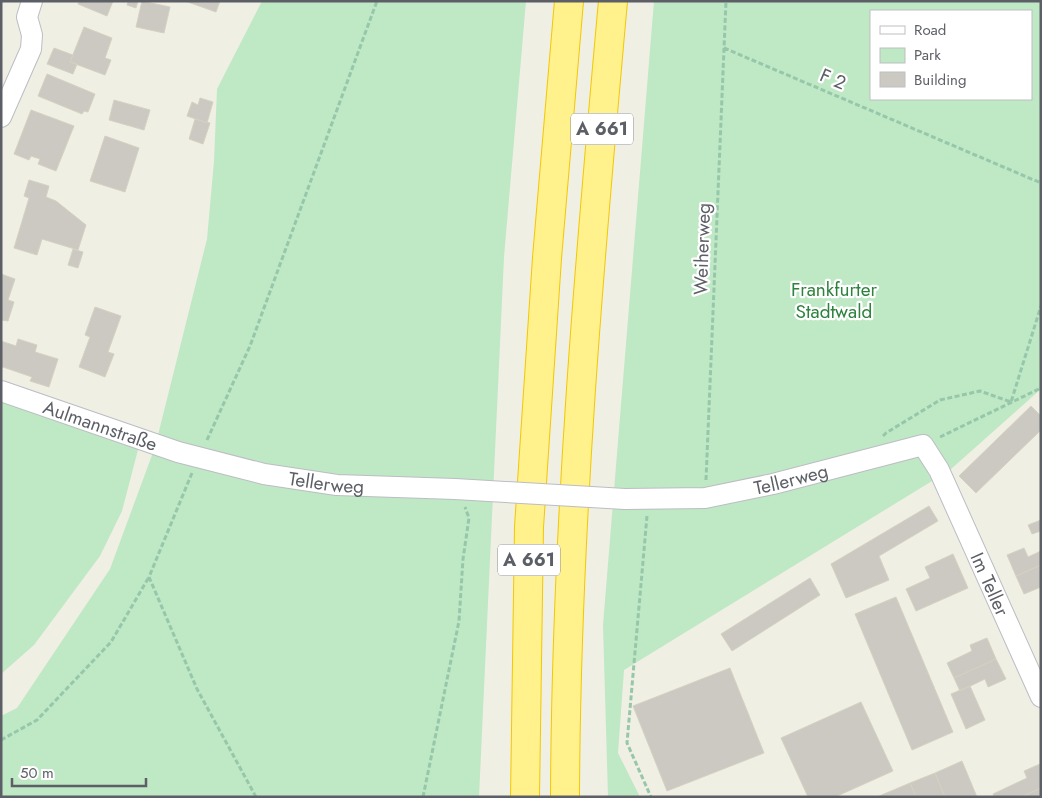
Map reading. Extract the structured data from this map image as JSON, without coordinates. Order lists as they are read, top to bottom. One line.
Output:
{"streets":{"highway":["A 661"],"street":["Aulmannstraße","Tellerweg","Im Teller"],"path":["F 2","Weiherweg"]},"crossings":[["F 2","Weiherweg"],["Weiherweg","Tellerweg"],["Aulmannstraße","Tellerweg"],["Tellerweg","Im Teller"]],"parks":["Frankfurter Stadtwald"],"legend":["Road","Park","Building"],"scale_bar":"50 m"}
